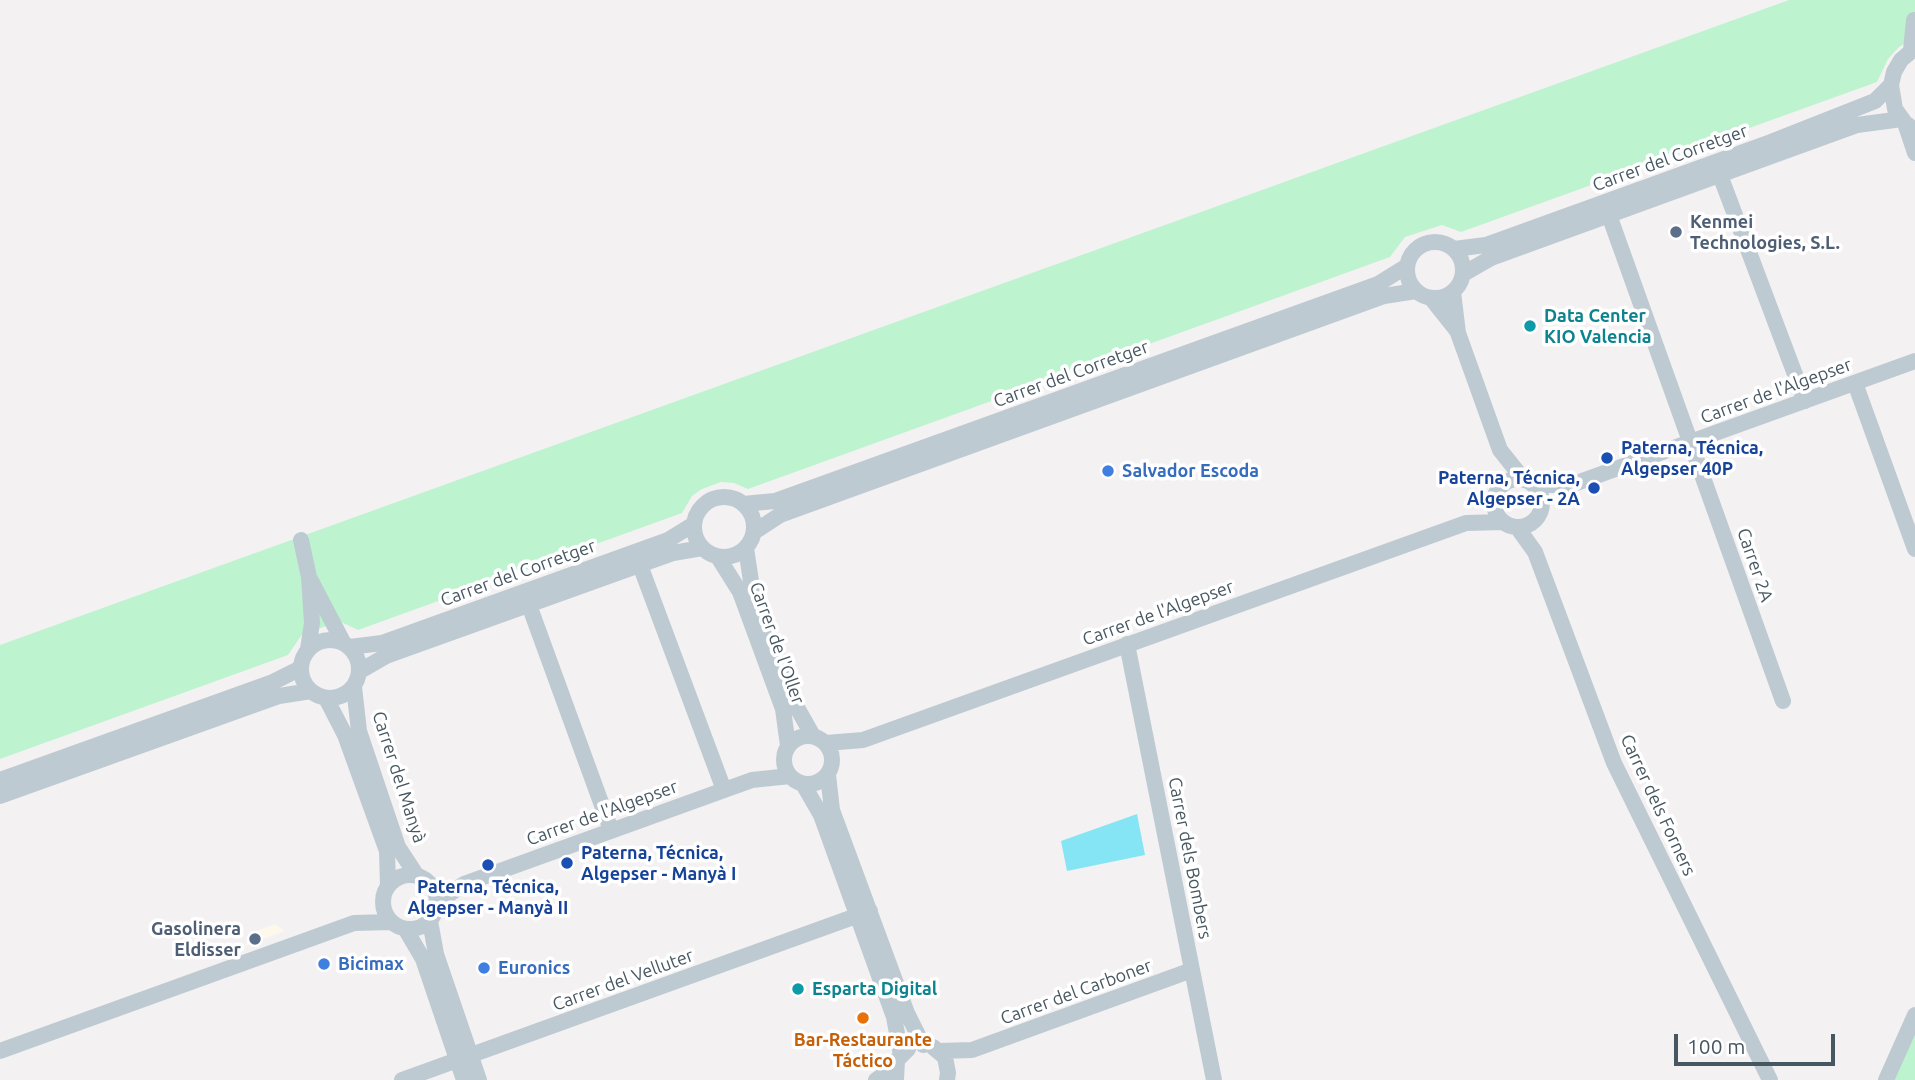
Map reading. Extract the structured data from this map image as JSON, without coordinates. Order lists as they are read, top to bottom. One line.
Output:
{"streets":{"street":["Carrer del Corretger","Carrer de l'Algepser","Carrer 2A","Carrer de l'Oller","Carrer del Manyà","Carrer dels Forners","Carrer dels Bombers","Carrer del Velluter","Carrer del Carboner"]},"crossings":[["Carrer del Corretger","Carrer 2A"],["Carrer del Corretger","Carrer de l'Oller"],["Carrer del Corretger","Carrer del Manyà"],["Carrer de l'Algepser","Carrer 2A"],["Carrer de l'Algepser","Carrer dels Bombers"],["Carrer dels Bombers","Carrer del Carboner"]],"places":["Kenmei Technologies, S.L.","Data Center KIO Valencia","Paterna, Técnica, Algepser 40P","Salvador Escoda","Paterna, Técnica, Algepser - 2A","Paterna, Técnica, Algepser - Manyà I","Paterna, Técnica, Algepser - Manyà II","Gasolinera Eldisser","Bicimax","Euronics","Esparta Digital","Bar-Restaurante Táctico"],"scale_bar":"100 m"}
